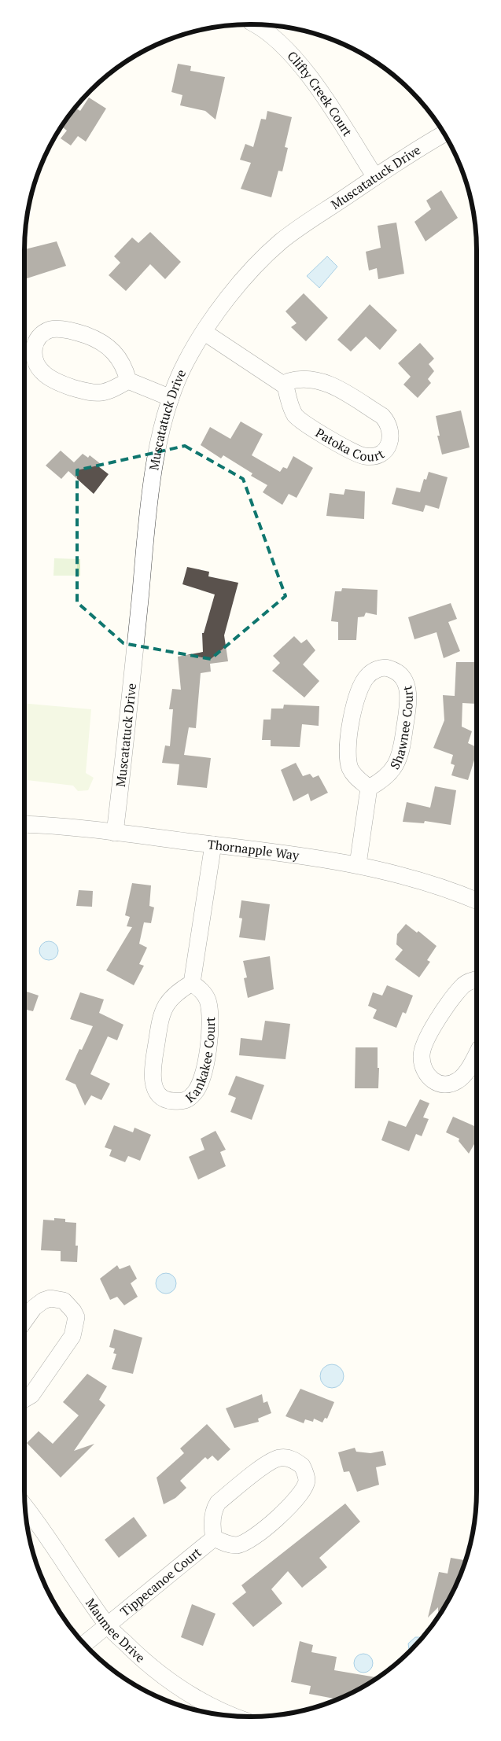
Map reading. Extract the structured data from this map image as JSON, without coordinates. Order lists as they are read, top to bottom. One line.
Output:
{"streets":{"street":["Clifty Creek Court","Muscatatuck Drive","Patoka Court","Shawnee Court","Thornapple Way","Kankakee Court","Tippecanoe Court","Maumee Drive"]},"crossings":[["Clifty Creek Court","Muscatatuck Drive"],["Muscatatuck Drive","Thornapple Way"],["Tippecanoe Court","Maumee Drive"]]}
